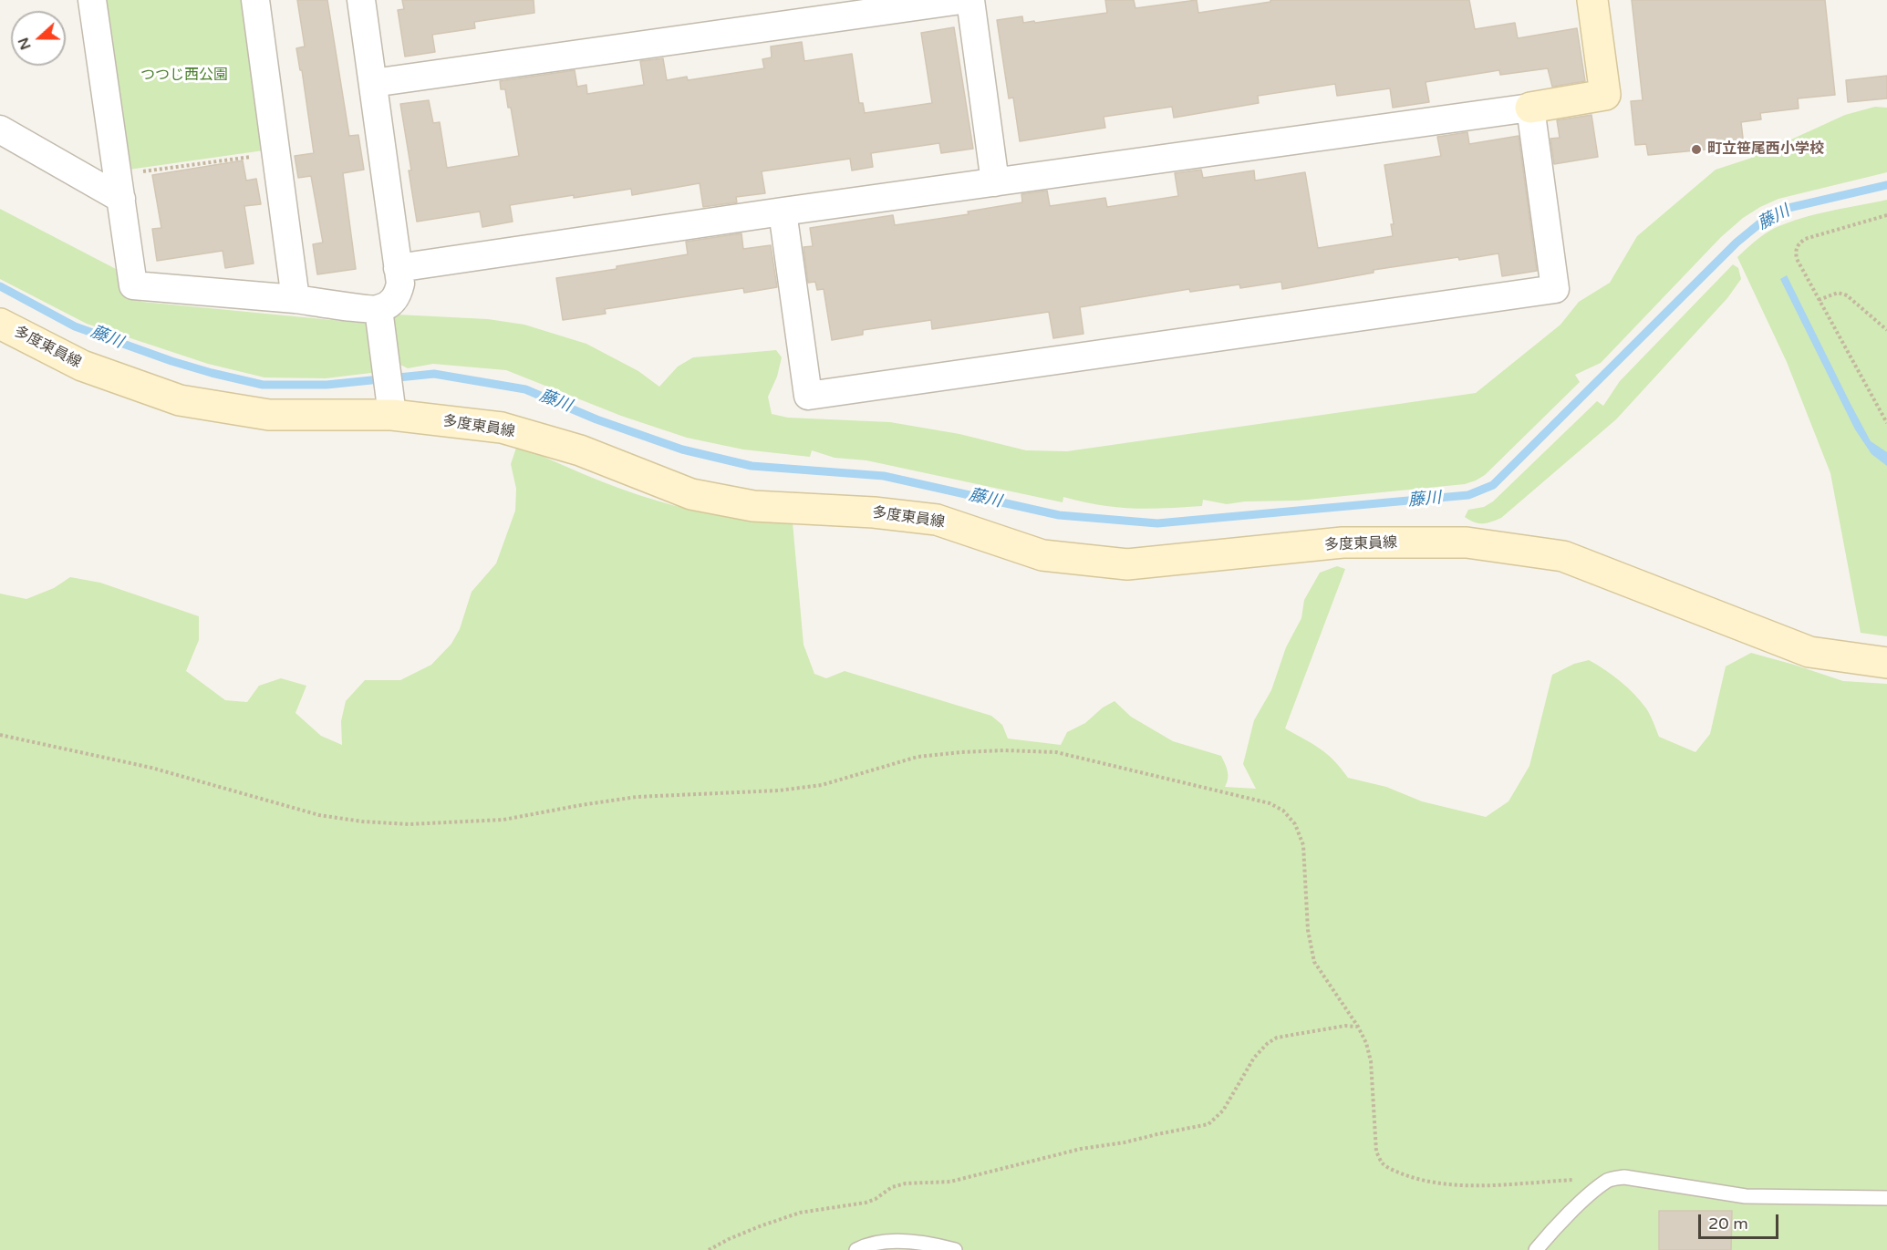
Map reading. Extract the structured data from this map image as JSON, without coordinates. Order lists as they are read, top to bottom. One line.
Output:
{"streets":{"main road":["多度東員線"]},"water":["藤川"],"parks":["つつじ西公園"],"places":["町立笹尾西小学校"],"scale_bar":"20 m","north":"left"}
